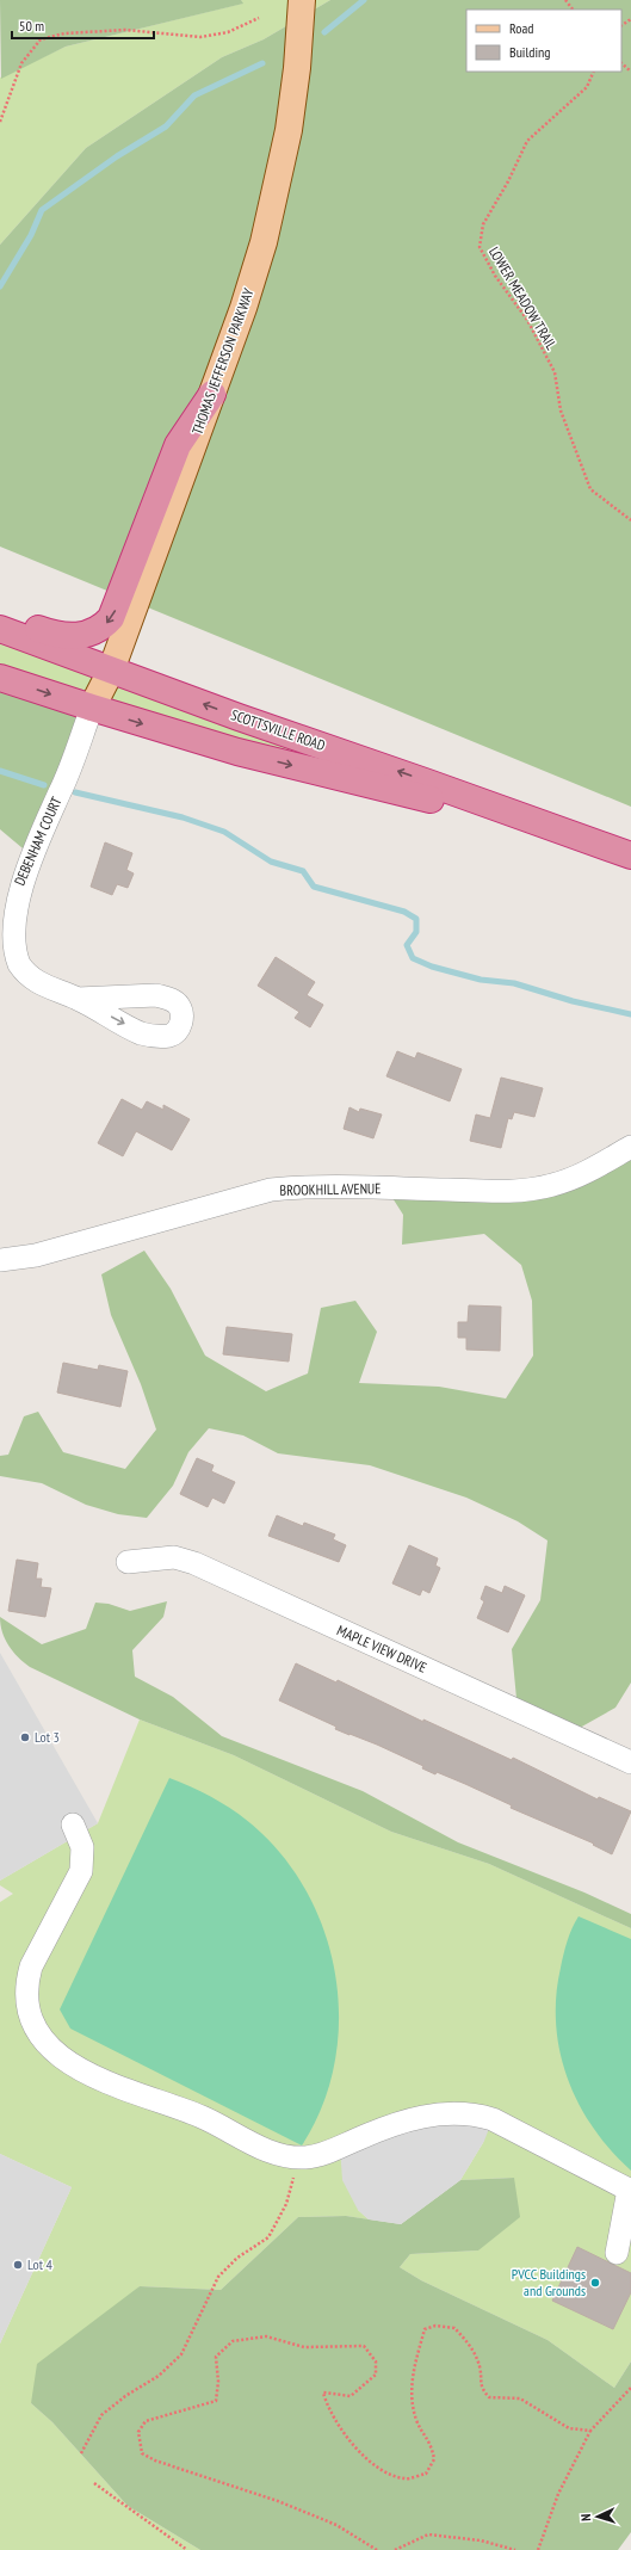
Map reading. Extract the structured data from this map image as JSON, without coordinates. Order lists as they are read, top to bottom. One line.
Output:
{"streets":{"highway":["SCOTTSVILLE ROAD"],"main road":["THOMAS JEFFERSON PARKWAY"],"street":["DEBENHAM COURT","BROOKHILL AVENUE","MAPLE VIEW DRIVE"],"path":["LOWER MEADOW TRAIL"]},"crossings":[["THOMAS JEFFERSON PARKWAY","SCOTTSVILLE ROAD"],["THOMAS JEFFERSON PARKWAY","DEBENHAM COURT"],["SCOTTSVILLE ROAD","DEBENHAM COURT"]],"places":["Lot 3","Lot 4","PVCC Buildings and Grounds"],"legend":["Road","Building"],"scale_bar":"50 m","north":"left"}
